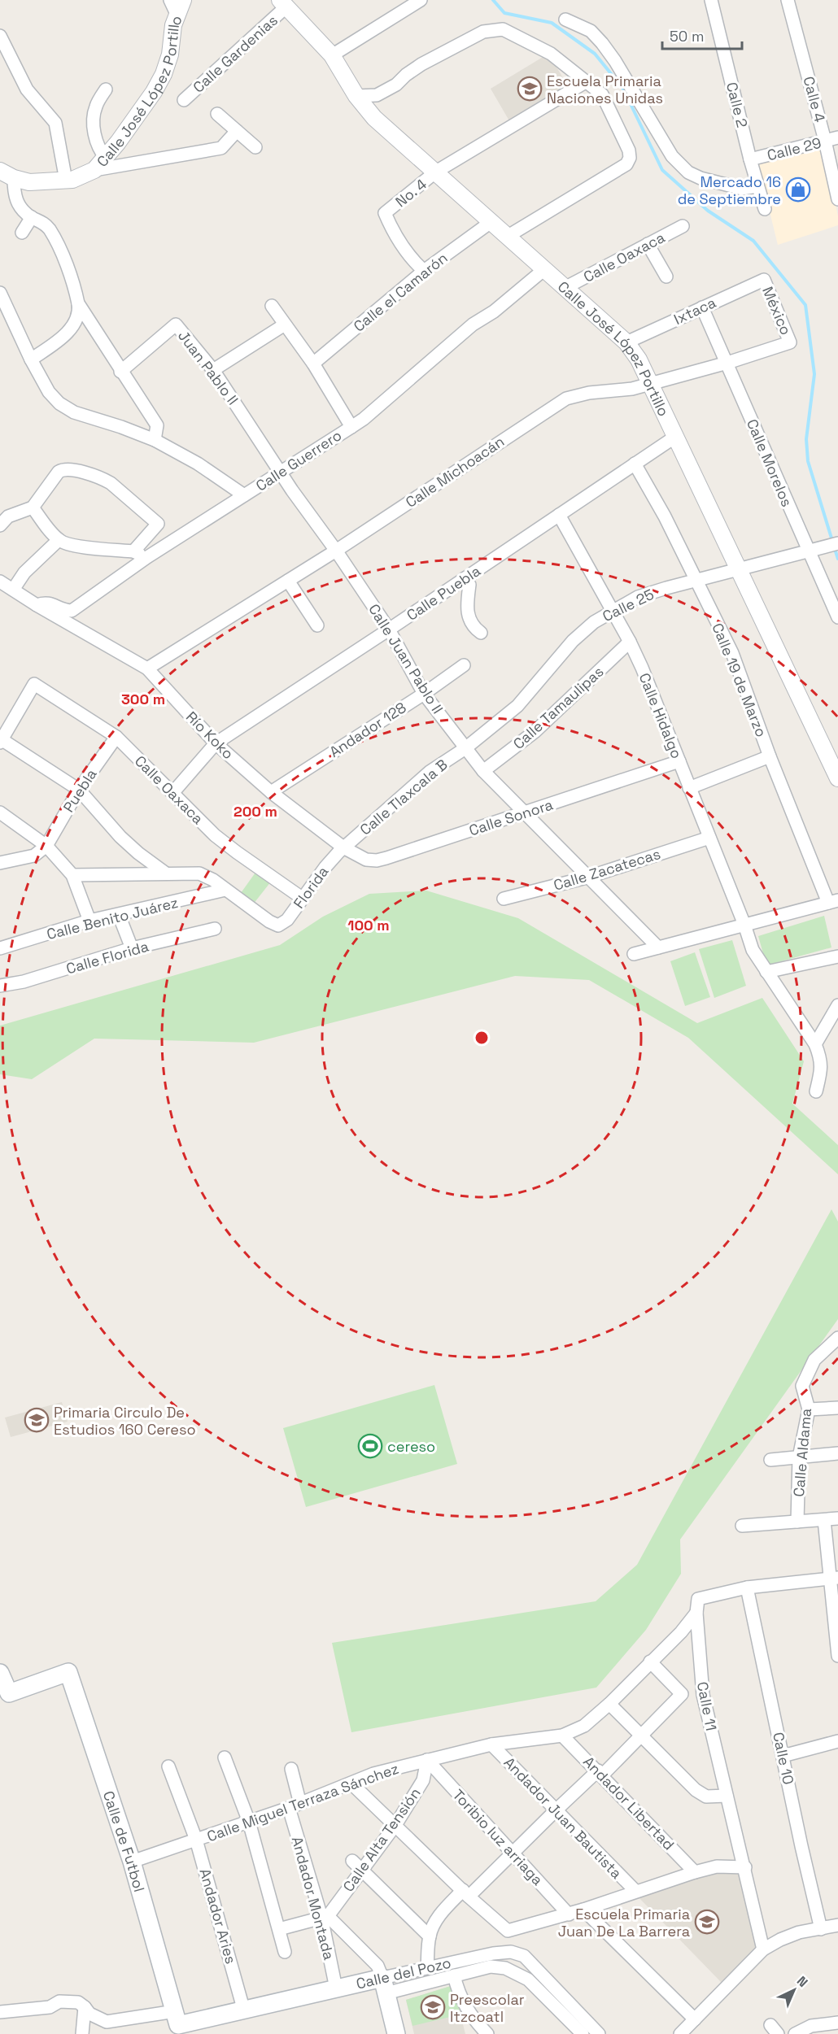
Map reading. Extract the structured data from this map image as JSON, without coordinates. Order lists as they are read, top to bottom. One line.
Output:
{"streets":{"main road":["Calle de Futbol","Calle del Pozo"],"street":["Calle Gardenias","Calle José López Portillo","Calle 4","Calle 2","Calle 29","No. 4","Calle Oaxaca","Calle el Camarón","Ixtaca","México","Juan Pablo II","Calle Guerrero","Calle Morelos","Calle Michoacán","Calle Puebla","Calle 25","Calle Juan Pablo II","Calle 19 de Marzo","Calle Tamaulipas","Calle Hidalgo","Andador 128","Río Koko","Puebla","Calle Tlaxcala B","Calle Sonora","Calle Zacatecas","Florida","Calle Benito Juárez","Calle Florida","Calle Aldama","Calle 11","Calle 10","Calle Miguel Terraza Sánchez","Andador Libertad","Andador Juan Bautista","Toribio luz arriaga","Calle Alta Tensión","Andador Montada","Andador Aries"]},"crossings":[["Calle Gardenias","Calle José López Portillo"],["Calle José López Portillo","No. 4"],["Calle José López Portillo","Calle Oaxaca"],["Calle José López Portillo","Calle el Camarón"],["Calle José López Portillo","Ixtaca"],["Calle José López Portillo","Calle Guerrero"],["Calle José López Portillo","Calle Michoacán"],["Calle José López Portillo","Calle Puebla"],["Calle José López Portillo","Calle 25"],["Calle 4","Calle 29"],["Calle 2","Calle 29"],["No. 4","Calle el Camarón"],["Calle Oaxaca","Calle Puebla"],["Calle Oaxaca","Puebla"],["Calle Oaxaca","Florida"],["Ixtaca","México"],["Ixtaca","Calle Morelos"],["México","Calle Michoacán"],["Juan Pablo II","Calle Juan Pablo II"],["Calle Guerrero","Calle Juan Pablo II"],["Calle Guerrero","Río Koko"],["Calle Morelos","Calle Michoacán"],["Calle Morelos","Calle 25"],["Calle Michoacán","Calle Juan Pablo II"],["Calle Michoacán","Río Koko"],["Calle Puebla","Calle Juan Pablo II"],["Calle Puebla","Calle 19 de Marzo"],["Calle Puebla","Calle Hidalgo"],["Calle Puebla","Río Koko"],["Calle 25","Calle Juan Pablo II"],["Calle 25","Calle 19 de Marzo"],["Calle 25","Calle Hidalgo"],["Calle 25","Calle Tlaxcala B"],["Calle Juan Pablo II","Calle Tamaulipas"],["Calle Juan Pablo II","Andador 128"],["Calle Juan Pablo II","Calle Tlaxcala B"],["Calle Juan Pablo II","Calle Sonora"],["Calle Juan Pablo II","Calle Zacatecas"],["Calle Tamaulipas","Calle Hidalgo"],["Calle Hidalgo","Calle Sonora"],["Calle Hidalgo","Calle Zacatecas"],["Andador 128","Río Koko"],["Río Koko","Calle Tlaxcala B"],["Río Koko","Calle Sonora"],["Río Koko","Florida"],["Calle Tlaxcala B","Calle Sonora"],["Calle Tlaxcala B","Florida"],["Calle Sonora","Florida"],["Florida","Calle Benito Juárez"],["Calle 11","Calle Miguel Terraza Sánchez"],["Calle Miguel Terraza Sánchez","Andador Libertad"],["Calle Miguel Terraza Sánchez","Andador Juan Bautista"],["Calle Miguel Terraza Sánchez","Toribio luz arriaga"],["Calle Miguel Terraza Sánchez","Calle Alta Tensión"],["Calle Miguel Terraza Sánchez","Calle de Futbol"],["Calle Miguel Terraza Sánchez","Andador Montada"],["Calle Miguel Terraza Sánchez","Andador Aries"],["Toribio luz arriaga","Calle Alta Tensión"],["Calle Alta Tensión","Andador Montada"],["Calle de Futbol","Calle del Pozo"],["Andador Montada","Calle del Pozo"],["Andador Aries","Calle del Pozo"]],"places":{"school or university":["Escuela Primaria Naciones Unidas","Primaria Circulo De Estudios 160 Cereso","Escuela Primaria Juan De La Barrera","Preescolar Itzcoatl"],"shop":["Mercado 16 de Septiembre"],"sports":["cereso"]},"scale_bar":"50 m","north":"top right","rings":["300 m","200 m","100 m"]}
